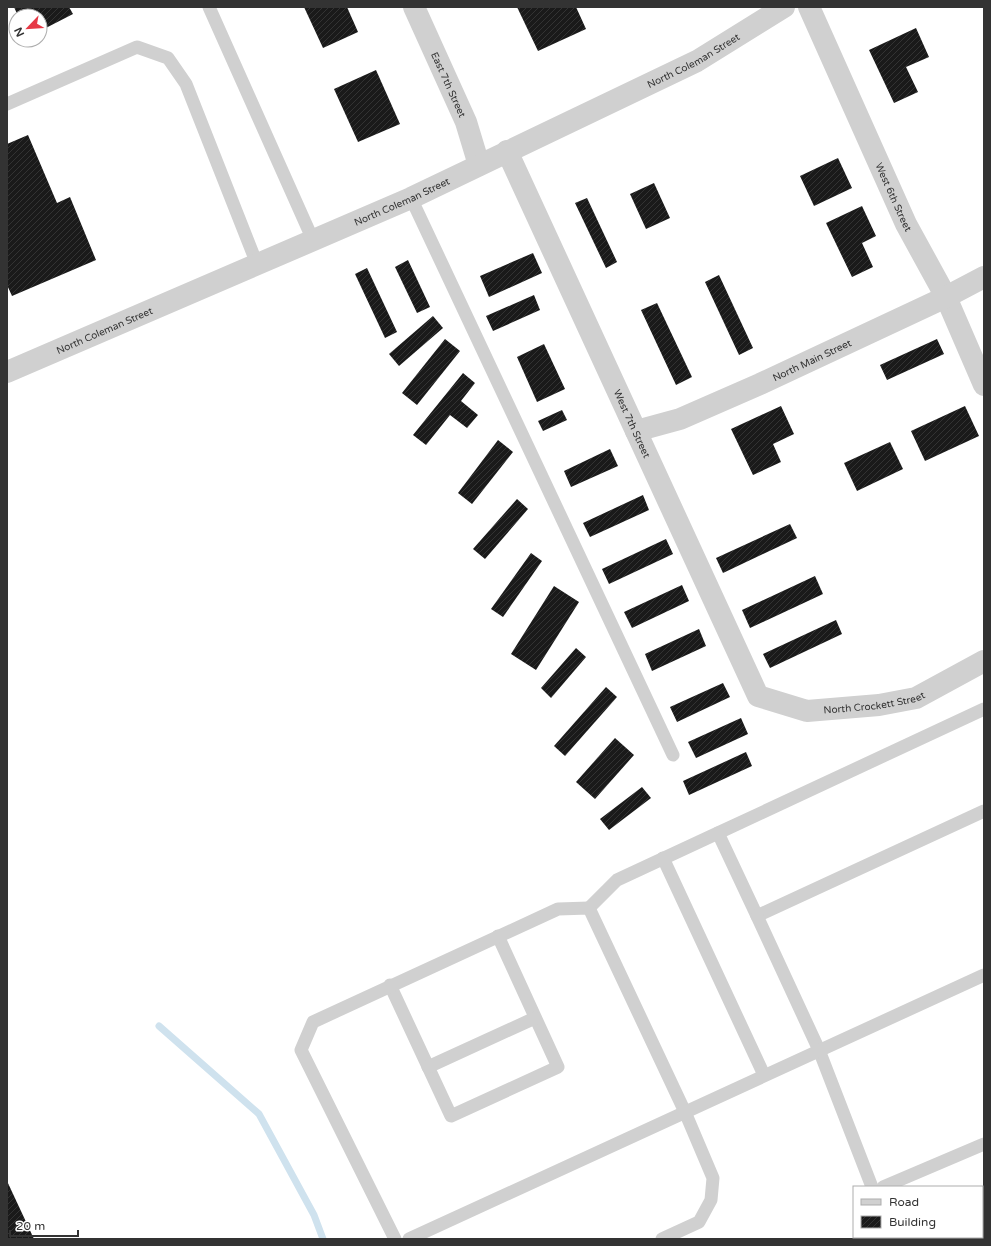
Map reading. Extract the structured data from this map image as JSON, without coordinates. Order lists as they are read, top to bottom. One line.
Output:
{"streets":{"street":["North Coleman Street","East 7th Street","West 6th Street","North Main Street","West 7th Street","North Crockett Street"]},"crossings":[["North Coleman Street","East 7th Street"],["North Coleman Street","West 7th Street"],["West 6th Street","North Main Street"],["North Main Street","West 7th Street"],["West 7th Street","North Crockett Street"]],"legend":["Road","Building"],"scale_bar":"20 m","north":"bottom left"}
